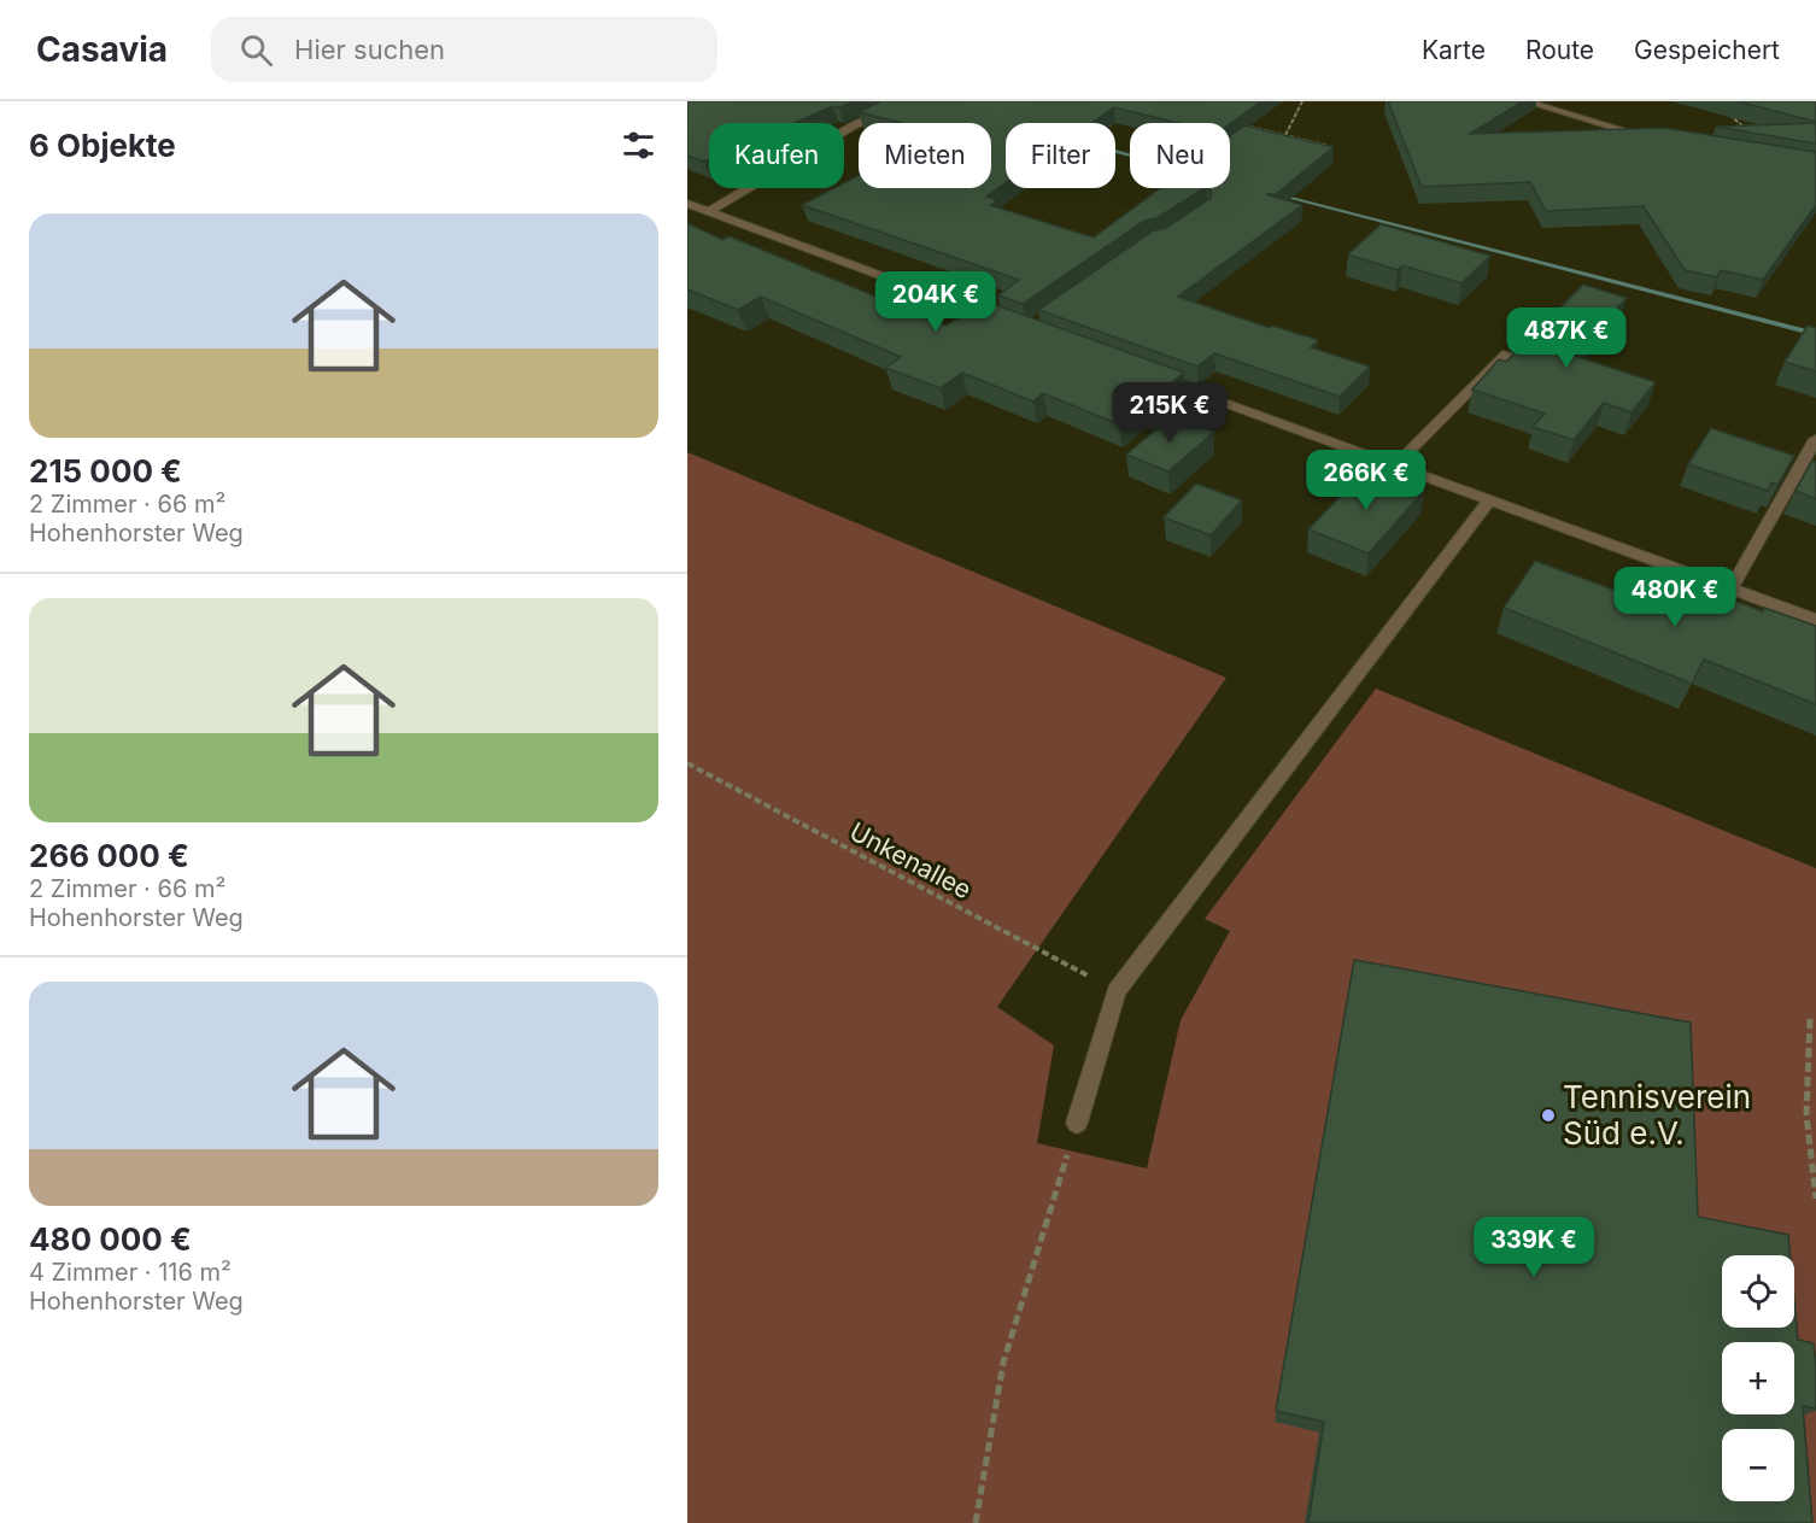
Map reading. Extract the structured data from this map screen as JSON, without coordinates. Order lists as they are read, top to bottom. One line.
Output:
{"streets":{"path":["Unkenallee"]},"places":["Tennisverein Süd e.V."],"page":{"header":"Casavia","search":"Hier suchen","nav":["Karte","Route","Gespeichert"],"heading":"6 Objekte","chip":["Kaufen","Mieten","Filter","Neu"],"list":[{"name":"215 000 €","note":"2 Zimmer · 66 m² · Hohenhorster Weg"},{"name":"266 000 €","note":"2 Zimmer · 66 m² · Hohenhorster Weg"},{"name":"480 000 €","note":"4 Zimmer · 116 m² · Hohenhorster Weg"}],"price":["204K €","487K €","215K €","266K €","480K €","339K €"],"map_buttons":["+","−"]}}
